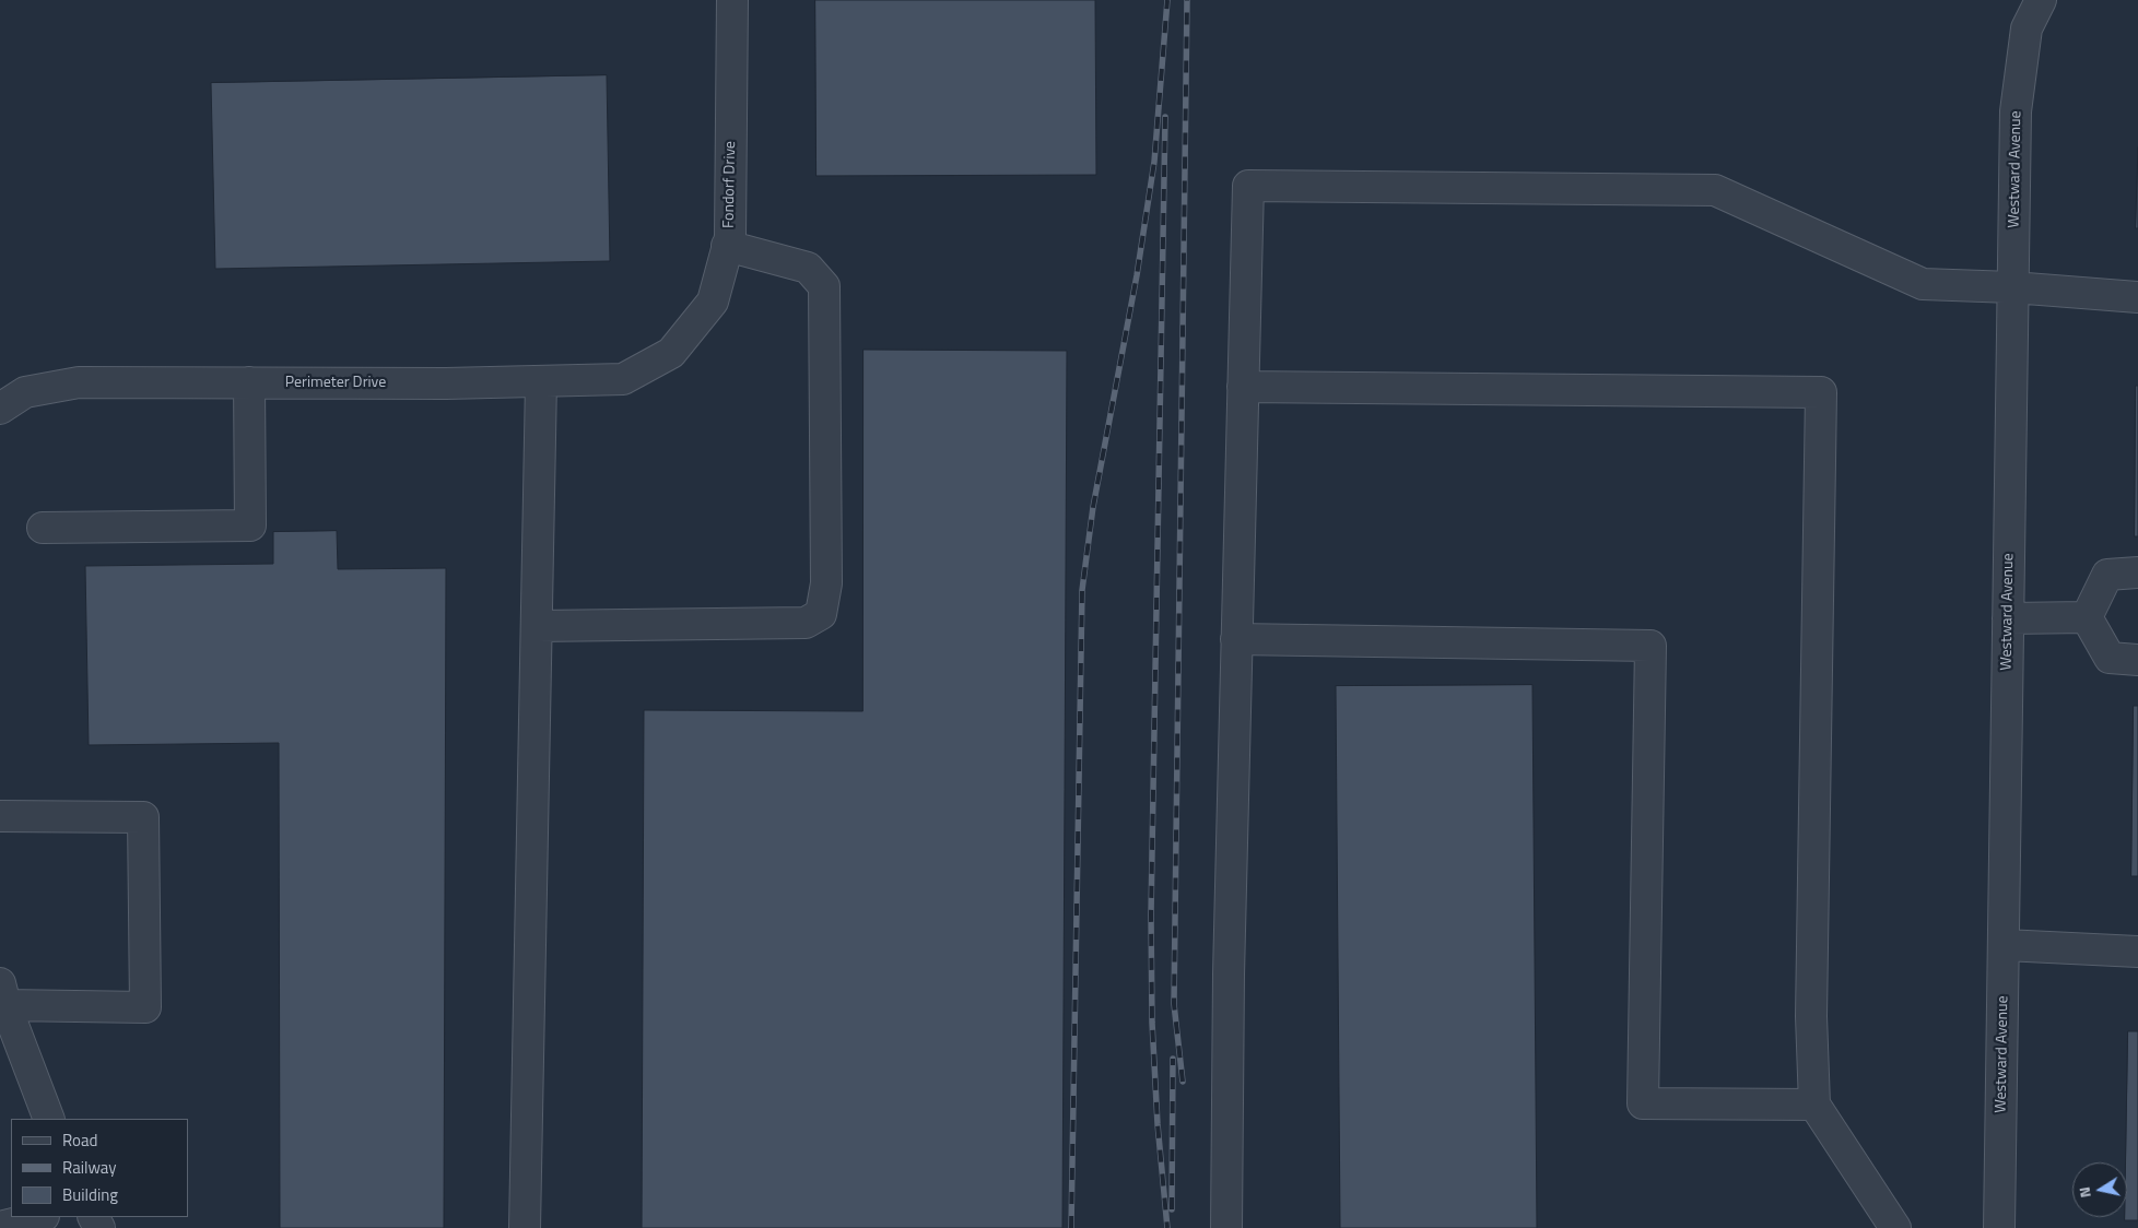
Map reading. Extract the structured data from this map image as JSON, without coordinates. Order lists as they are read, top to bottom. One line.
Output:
{"streets":{"street":["Westward Avenue","Fondorf Drive","Perimeter Drive"]},"crossings":[["Fondorf Drive","Perimeter Drive"]],"legend":["Road","Railway","Building"],"north":"left"}
